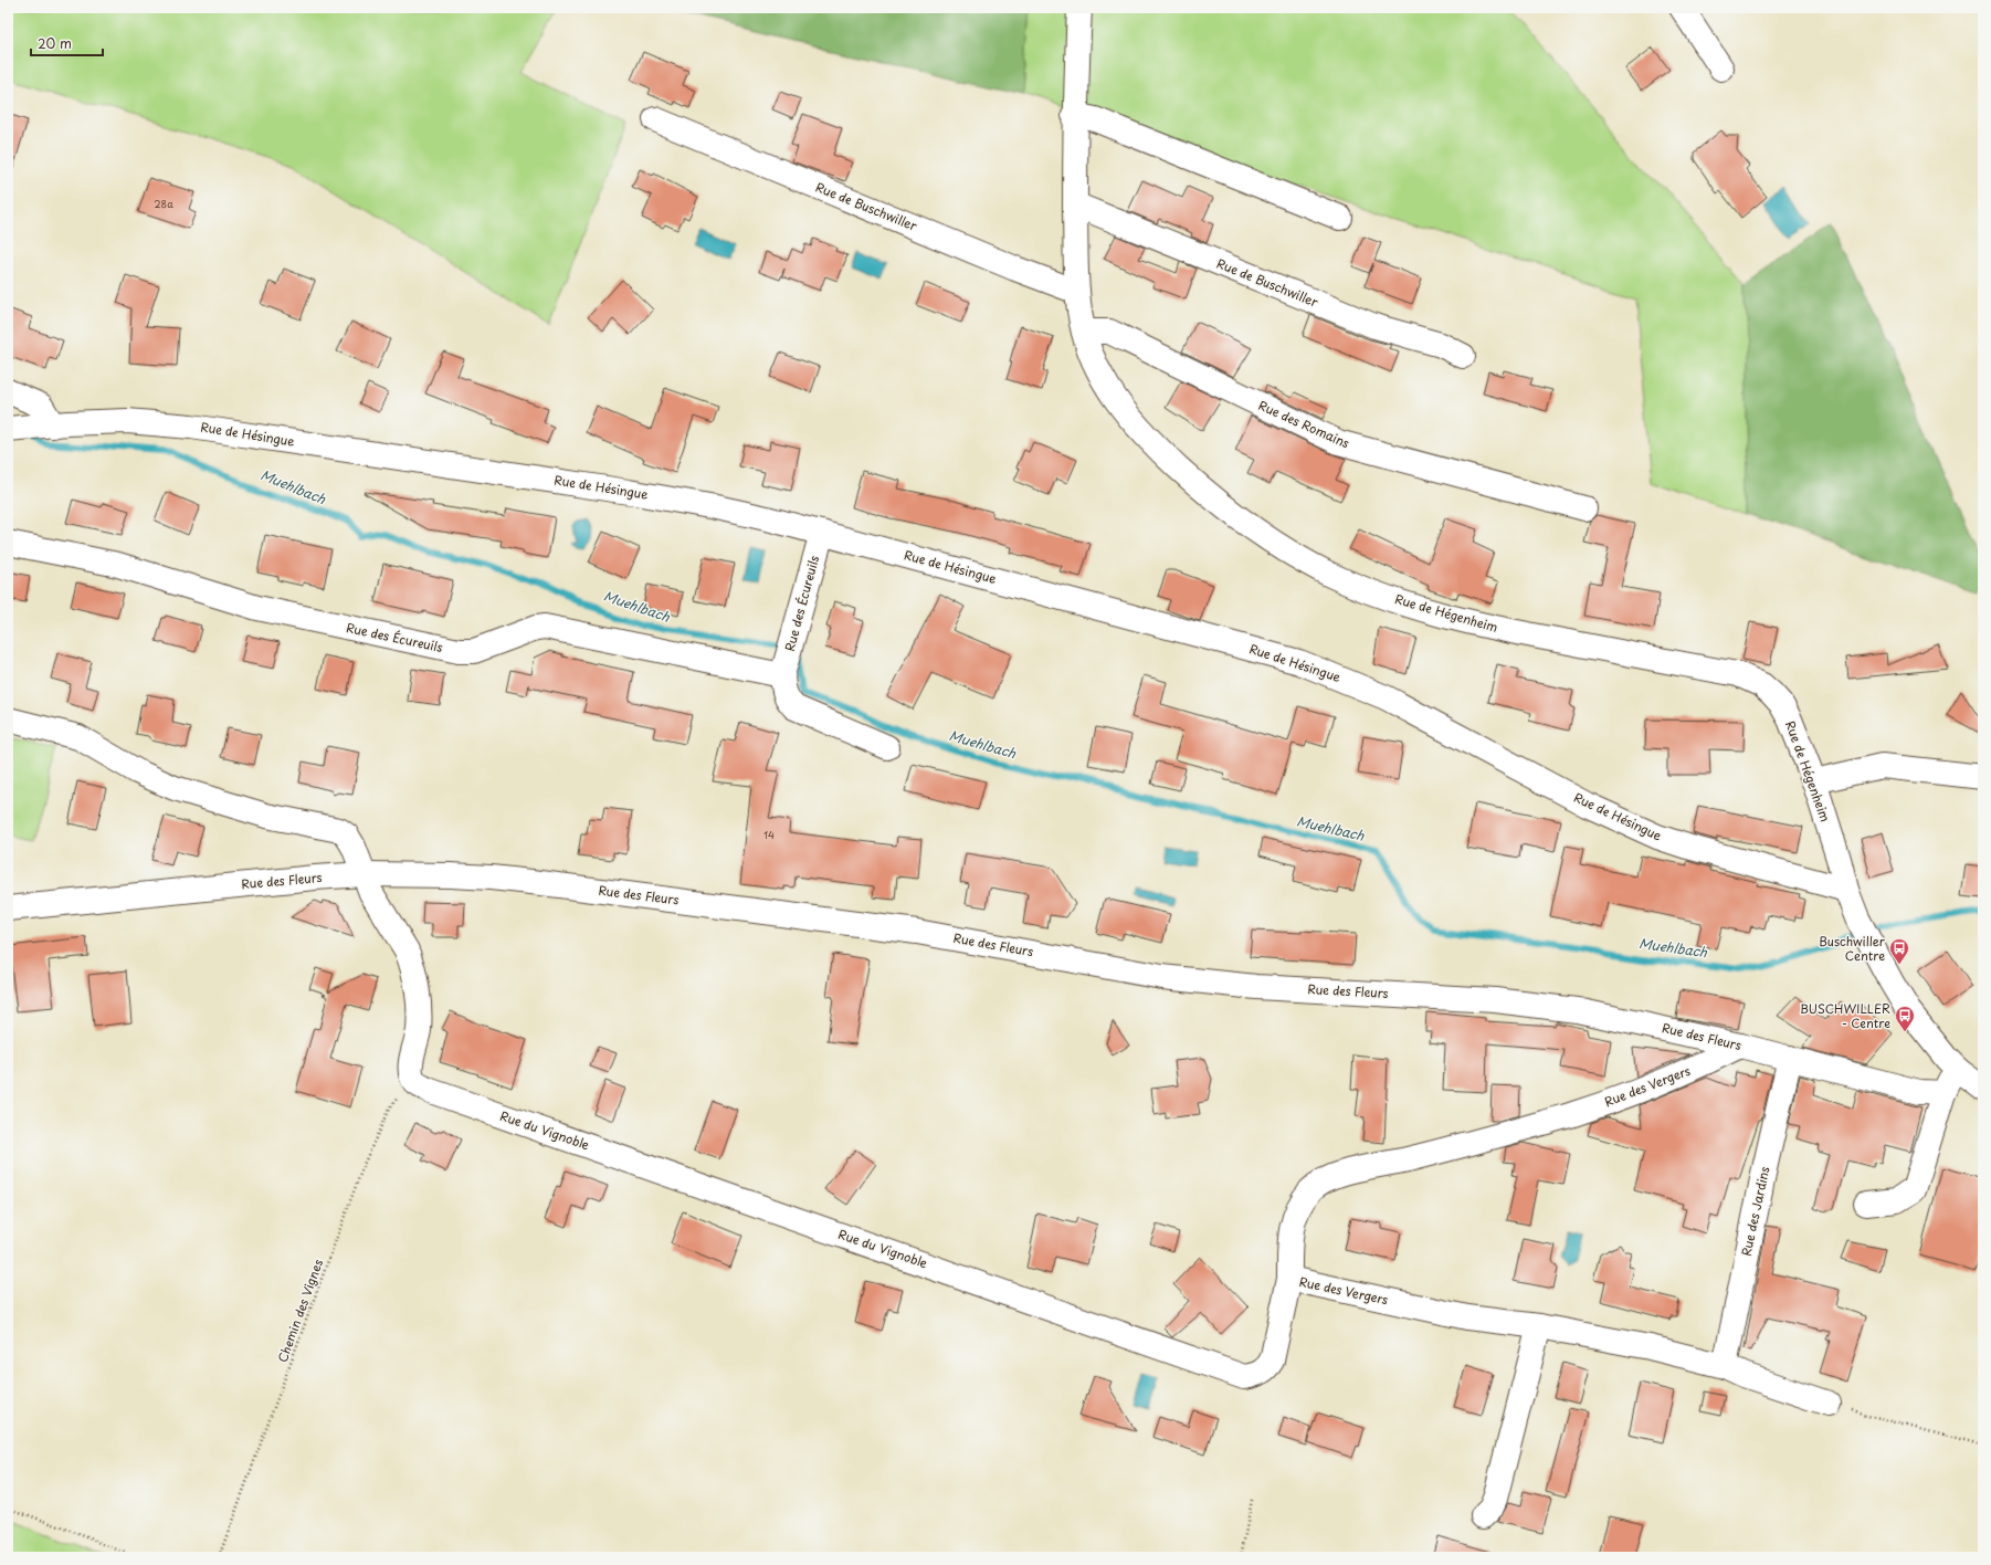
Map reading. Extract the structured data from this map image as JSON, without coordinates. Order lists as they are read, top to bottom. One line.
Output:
{"streets":{"street":["Rue de Buschwiller","Rue des Romains","Rue de Hésingue","Rue des Écureuils","Rue de Hégenheim","Rue des Fleurs","Rue des Vergers","Rue du Vignoble","Rue des Jardins"],"path":["Chemin des Vignes"]},"crossings":[["Rue de Buschwiller","Rue de Hégenheim"],["Rue des Romains","Rue de Hégenheim"],["Rue de Hésingue","Rue des Écureuils"],["Rue de Hésingue","Rue de Hégenheim"],["Rue des Fleurs","Rue des Vergers"],["Rue des Fleurs","Rue des Jardins"],["Rue des Vergers","Rue du Vignoble"],["Rue des Vergers","Rue des Jardins"],["Rue du Vignoble","Chemin des Vignes"]],"water":["Muehlbach"],"places":{"bus stop":["Buschwiller Centre","BUSCHWILLER - Centre"]},"house_numbers":["28a","14"],"scale_bar":"20 m"}
